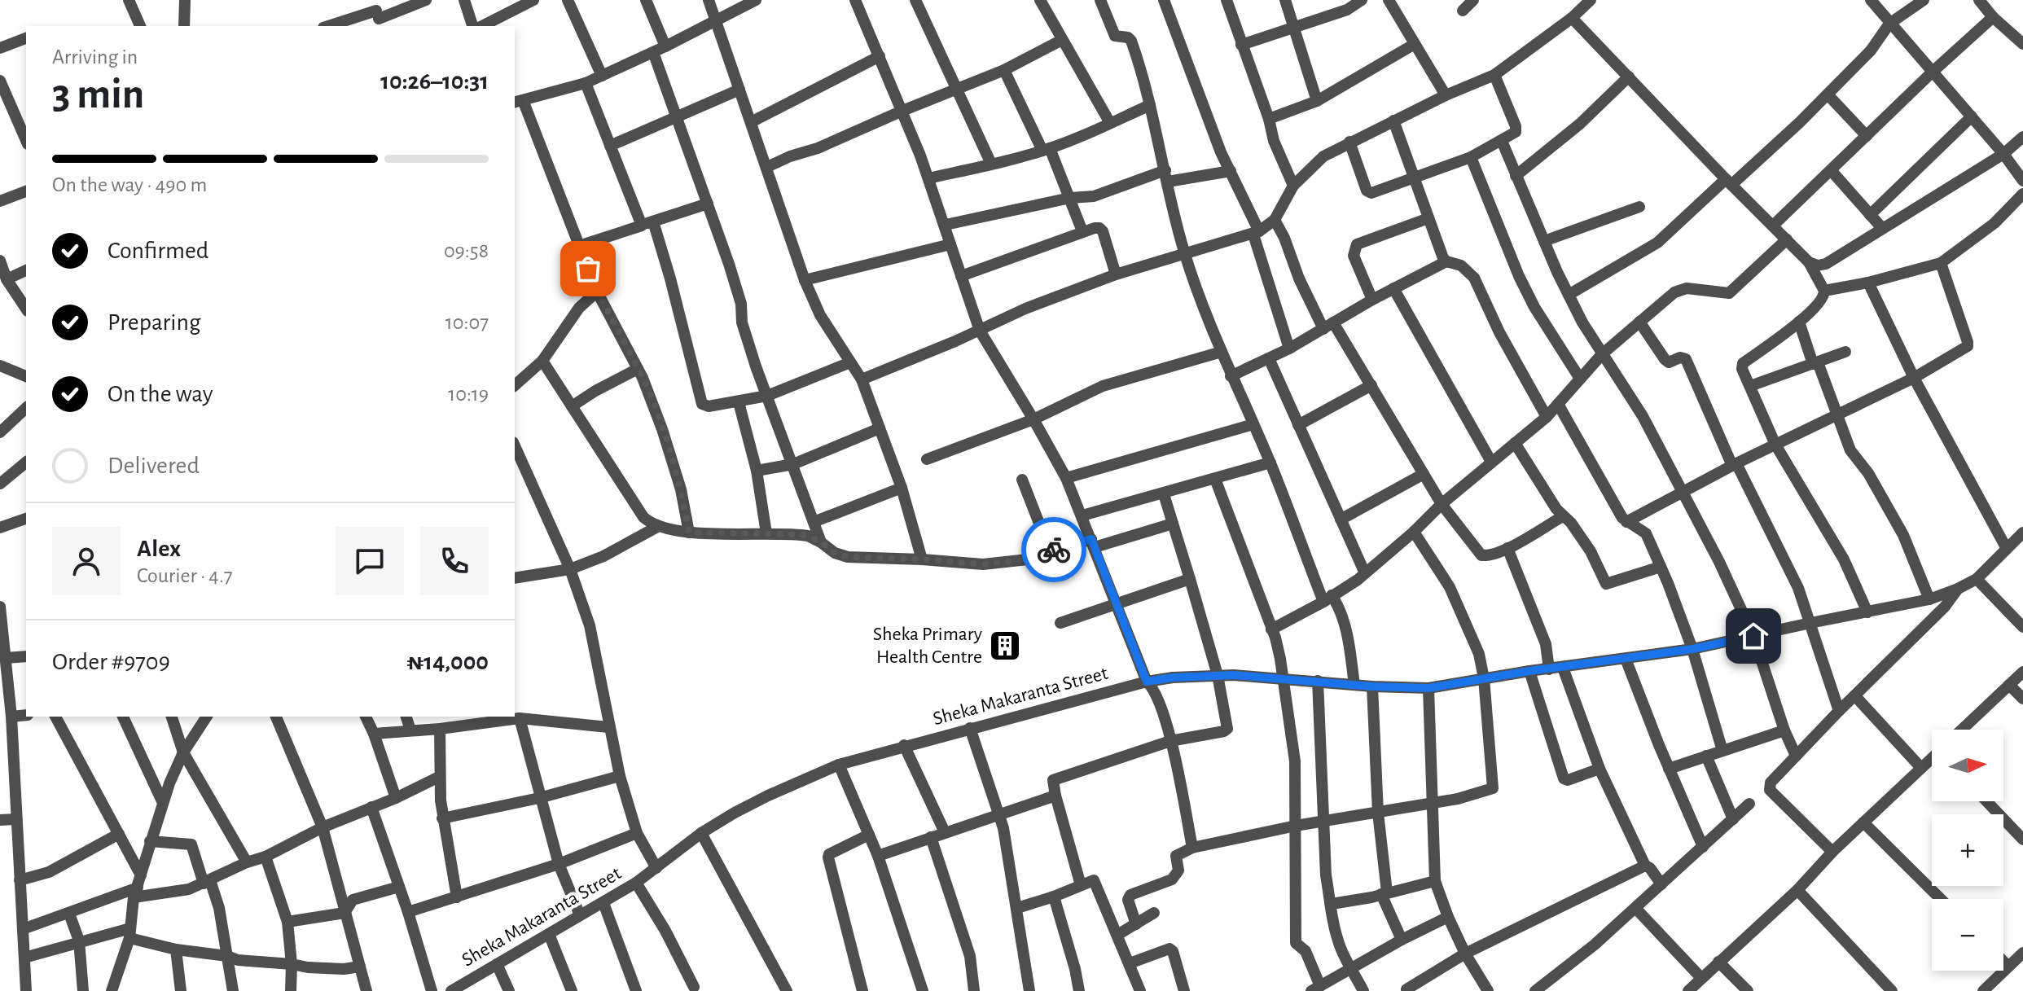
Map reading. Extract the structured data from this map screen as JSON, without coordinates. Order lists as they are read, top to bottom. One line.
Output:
{"streets":{"street":["Sheka Makaranta Street"]},"places":{"building":["Sheka Primary Health Centre"]},"north":"right","page":{"heading":["3 min","Arriving in","10:26–10:31"],"panel":["Alex","Courier · 4.7","Order #9709","₦14,000"],"bar":"On the way · 490 m","list":[["Confirmed","09:58"],["Preparing","10:07"],["On the way","10:19"],"Delivered"],"map_buttons":["+","−"]}}
